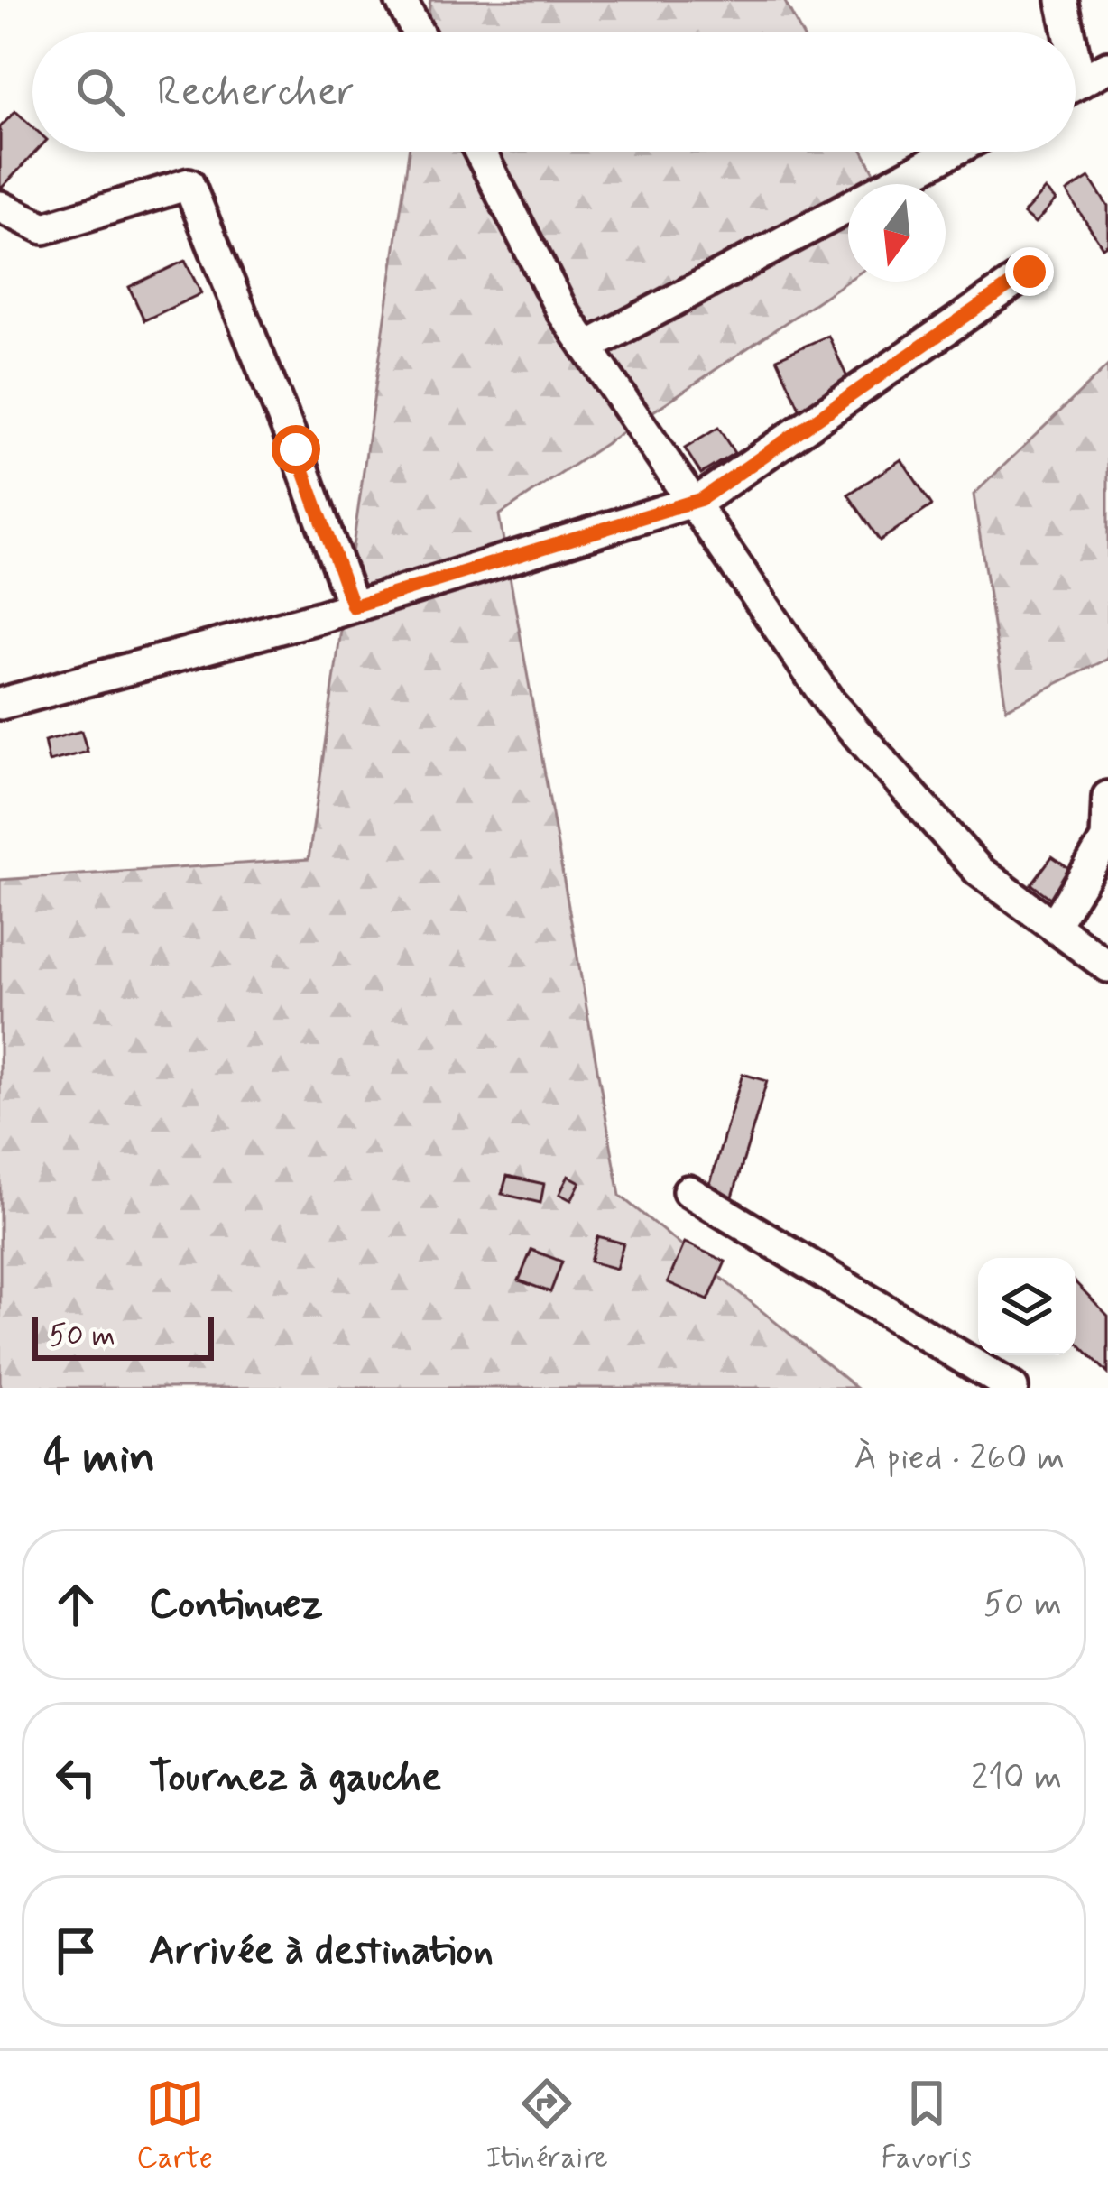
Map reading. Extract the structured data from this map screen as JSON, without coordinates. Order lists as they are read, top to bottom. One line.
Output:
{"scale_bar":"50 m","north":"bottom","page":{"search":"Rechercher","scale":"50 m","heading":["4 min","À pied · 260 m"],"list":[["Continuez","50 m"],["Tournez à gauche","210 m"],"Arrivée à destination"],"nav":["Carte","Itinéraire","Favoris"]}}
